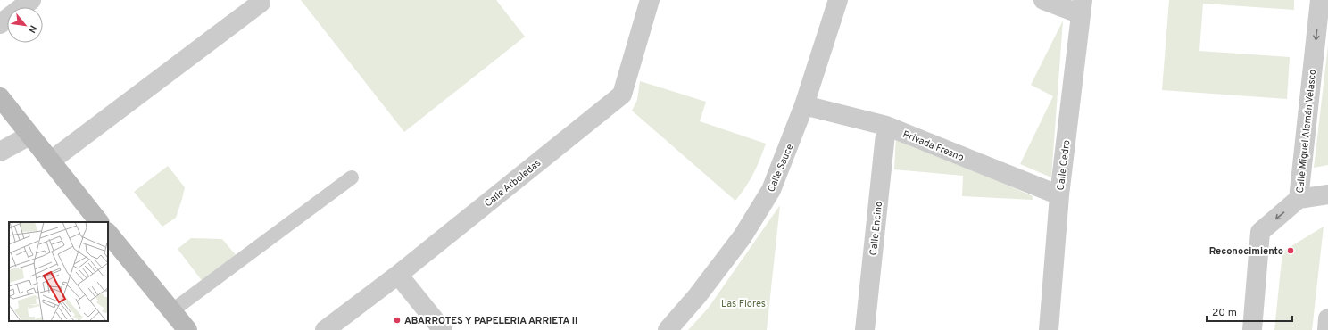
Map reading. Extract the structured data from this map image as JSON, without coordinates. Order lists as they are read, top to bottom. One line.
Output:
{"streets":{"street":["Calle Miguel Alemán Velasco","Privada Fresno","Calle Cedro","Calle Sauce","Calle Arboledas","Calle Encino"]},"crossings":[["Privada Fresno","Calle Cedro"],["Privada Fresno","Calle Sauce"],["Privada Fresno","Calle Encino"]],"one_way":["Calle Miguel Alemán Velasco"],"parks":["Las Flores"],"places":["Reconocimiento","ABARROTES Y PAPELERIA ARRIETA II"],"scale_bar":"20 m","north":"bottom right"}
